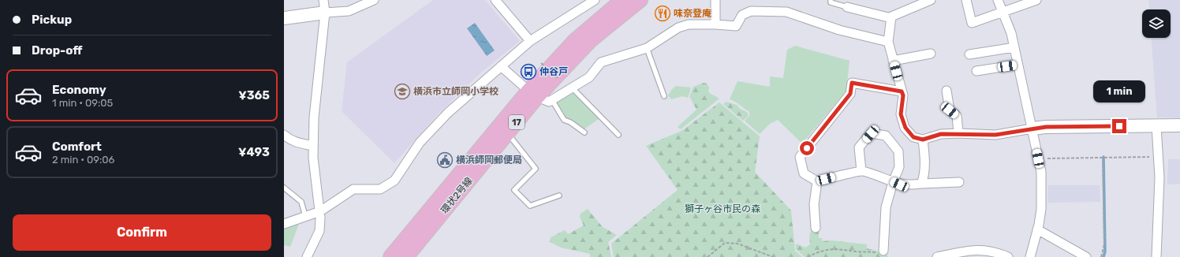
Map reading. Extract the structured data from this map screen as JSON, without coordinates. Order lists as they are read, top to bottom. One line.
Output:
{"streets":{"main road":["17","環状2号線"]},"parks":["獅子ヶ谷市民の森"],"places":{"restaurant":["味奈登庵"],"bus stop":["仲谷戸"],"school or university":["横浜市立師岡小学校"],"public building":["横浜師岡郵便局"]},"page":{"banner":["Pickup","Drop-off"],"list":[{"name":"Economy","note":"1 min · 09:05","value":"¥365"},{"name":"Comfort","note":"2 min · 09:06","value":"¥493"}],"bubble":"1 min","buttons":"Confirm"}}
